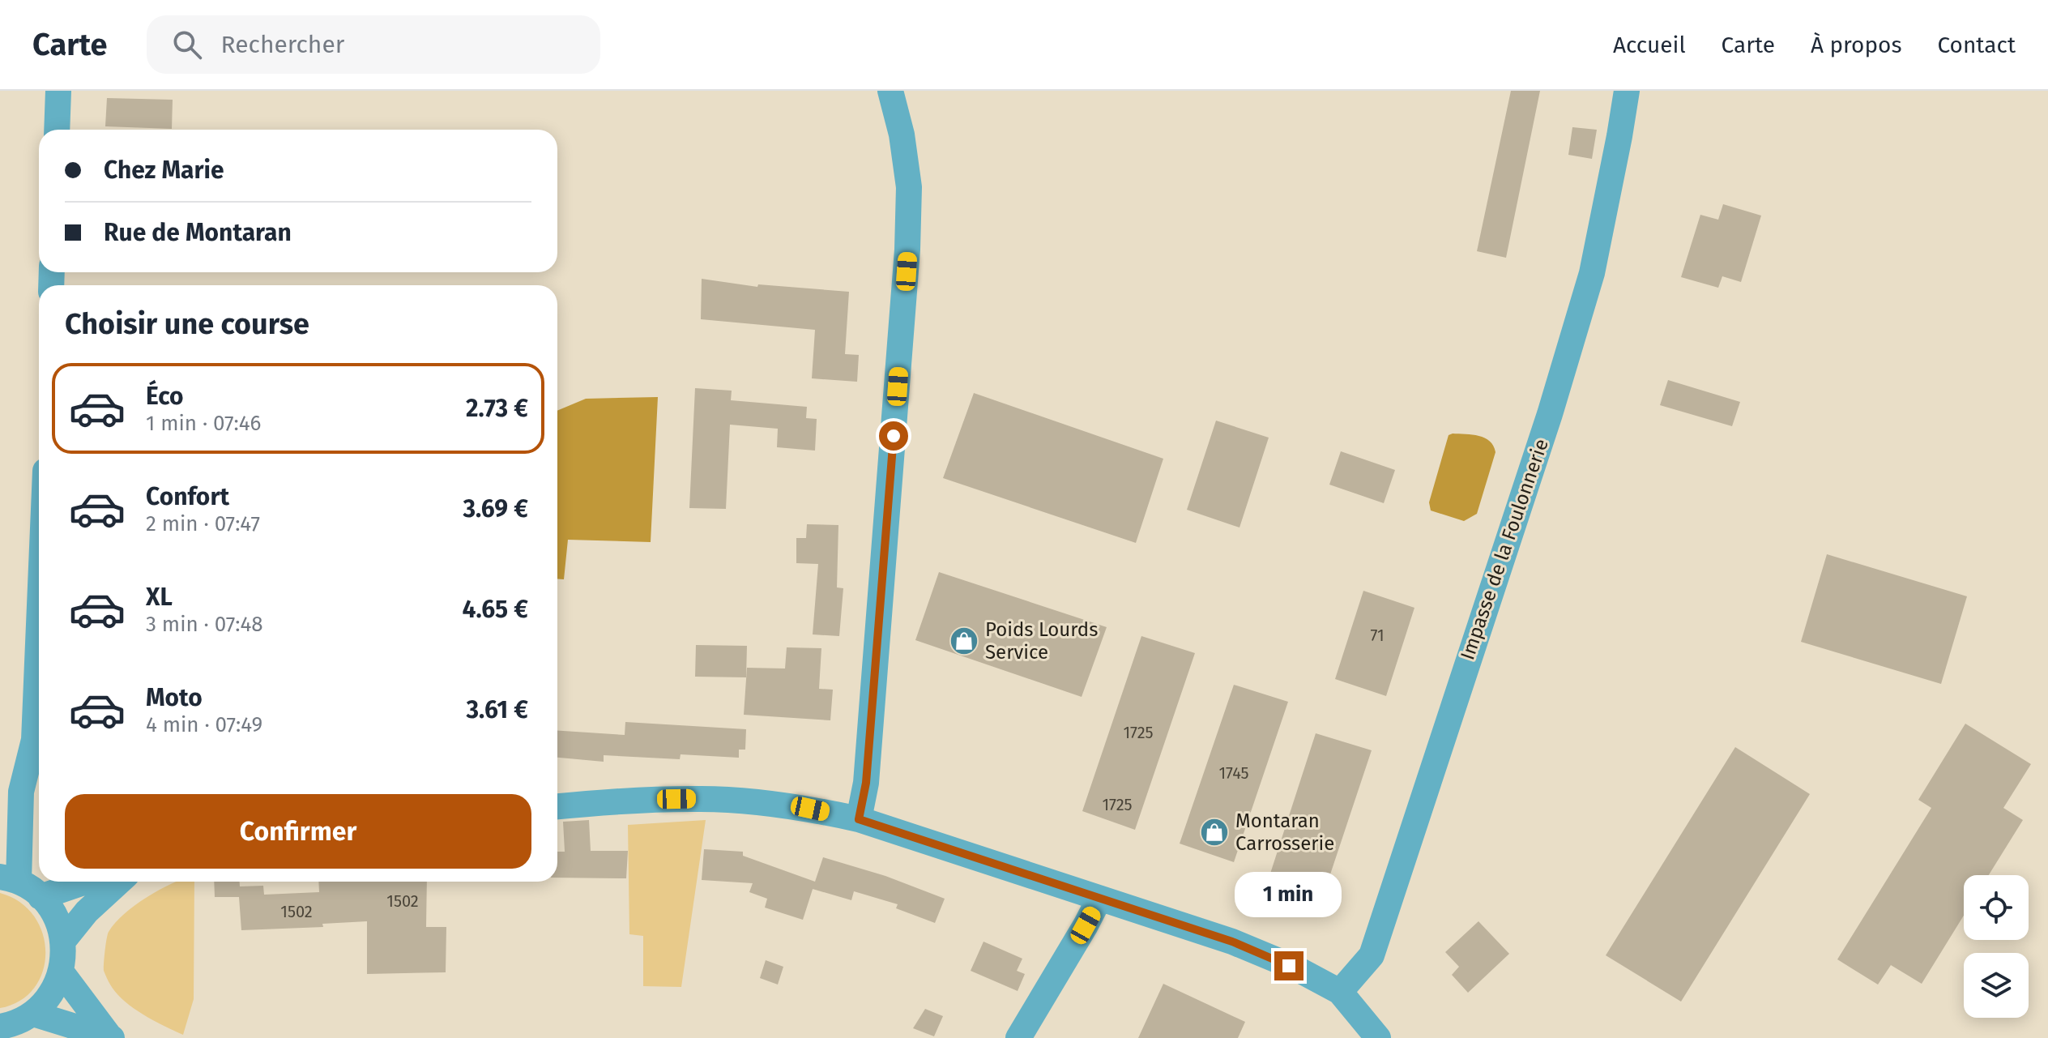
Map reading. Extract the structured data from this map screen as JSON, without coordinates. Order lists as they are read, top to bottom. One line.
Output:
{"streets":{"street":["Impasse de la Foulonnerie"]},"places":{"shop":["Poids Lourds Service","Montaran Carrosserie"]},"house_numbers":["71","1725","1745","1725","1502","1502"],"page":{"header":"Carte","search":"Rechercher","nav":["Accueil","Carte","À propos","Contact"],"banner":["Chez Marie","Rue de Montaran"],"heading":"Choisir une course","list":[{"name":"Éco","note":"1 min · 07:46","value":"2.73 €"},{"name":"Confort","note":"2 min · 07:47","value":"3.69 €"},{"name":"XL","note":"3 min · 07:48","value":"4.65 €"},{"name":"Moto","note":"4 min · 07:49","value":"3.61 €"}],"buttons":"Confirmer","bubble":"1 min"}}
